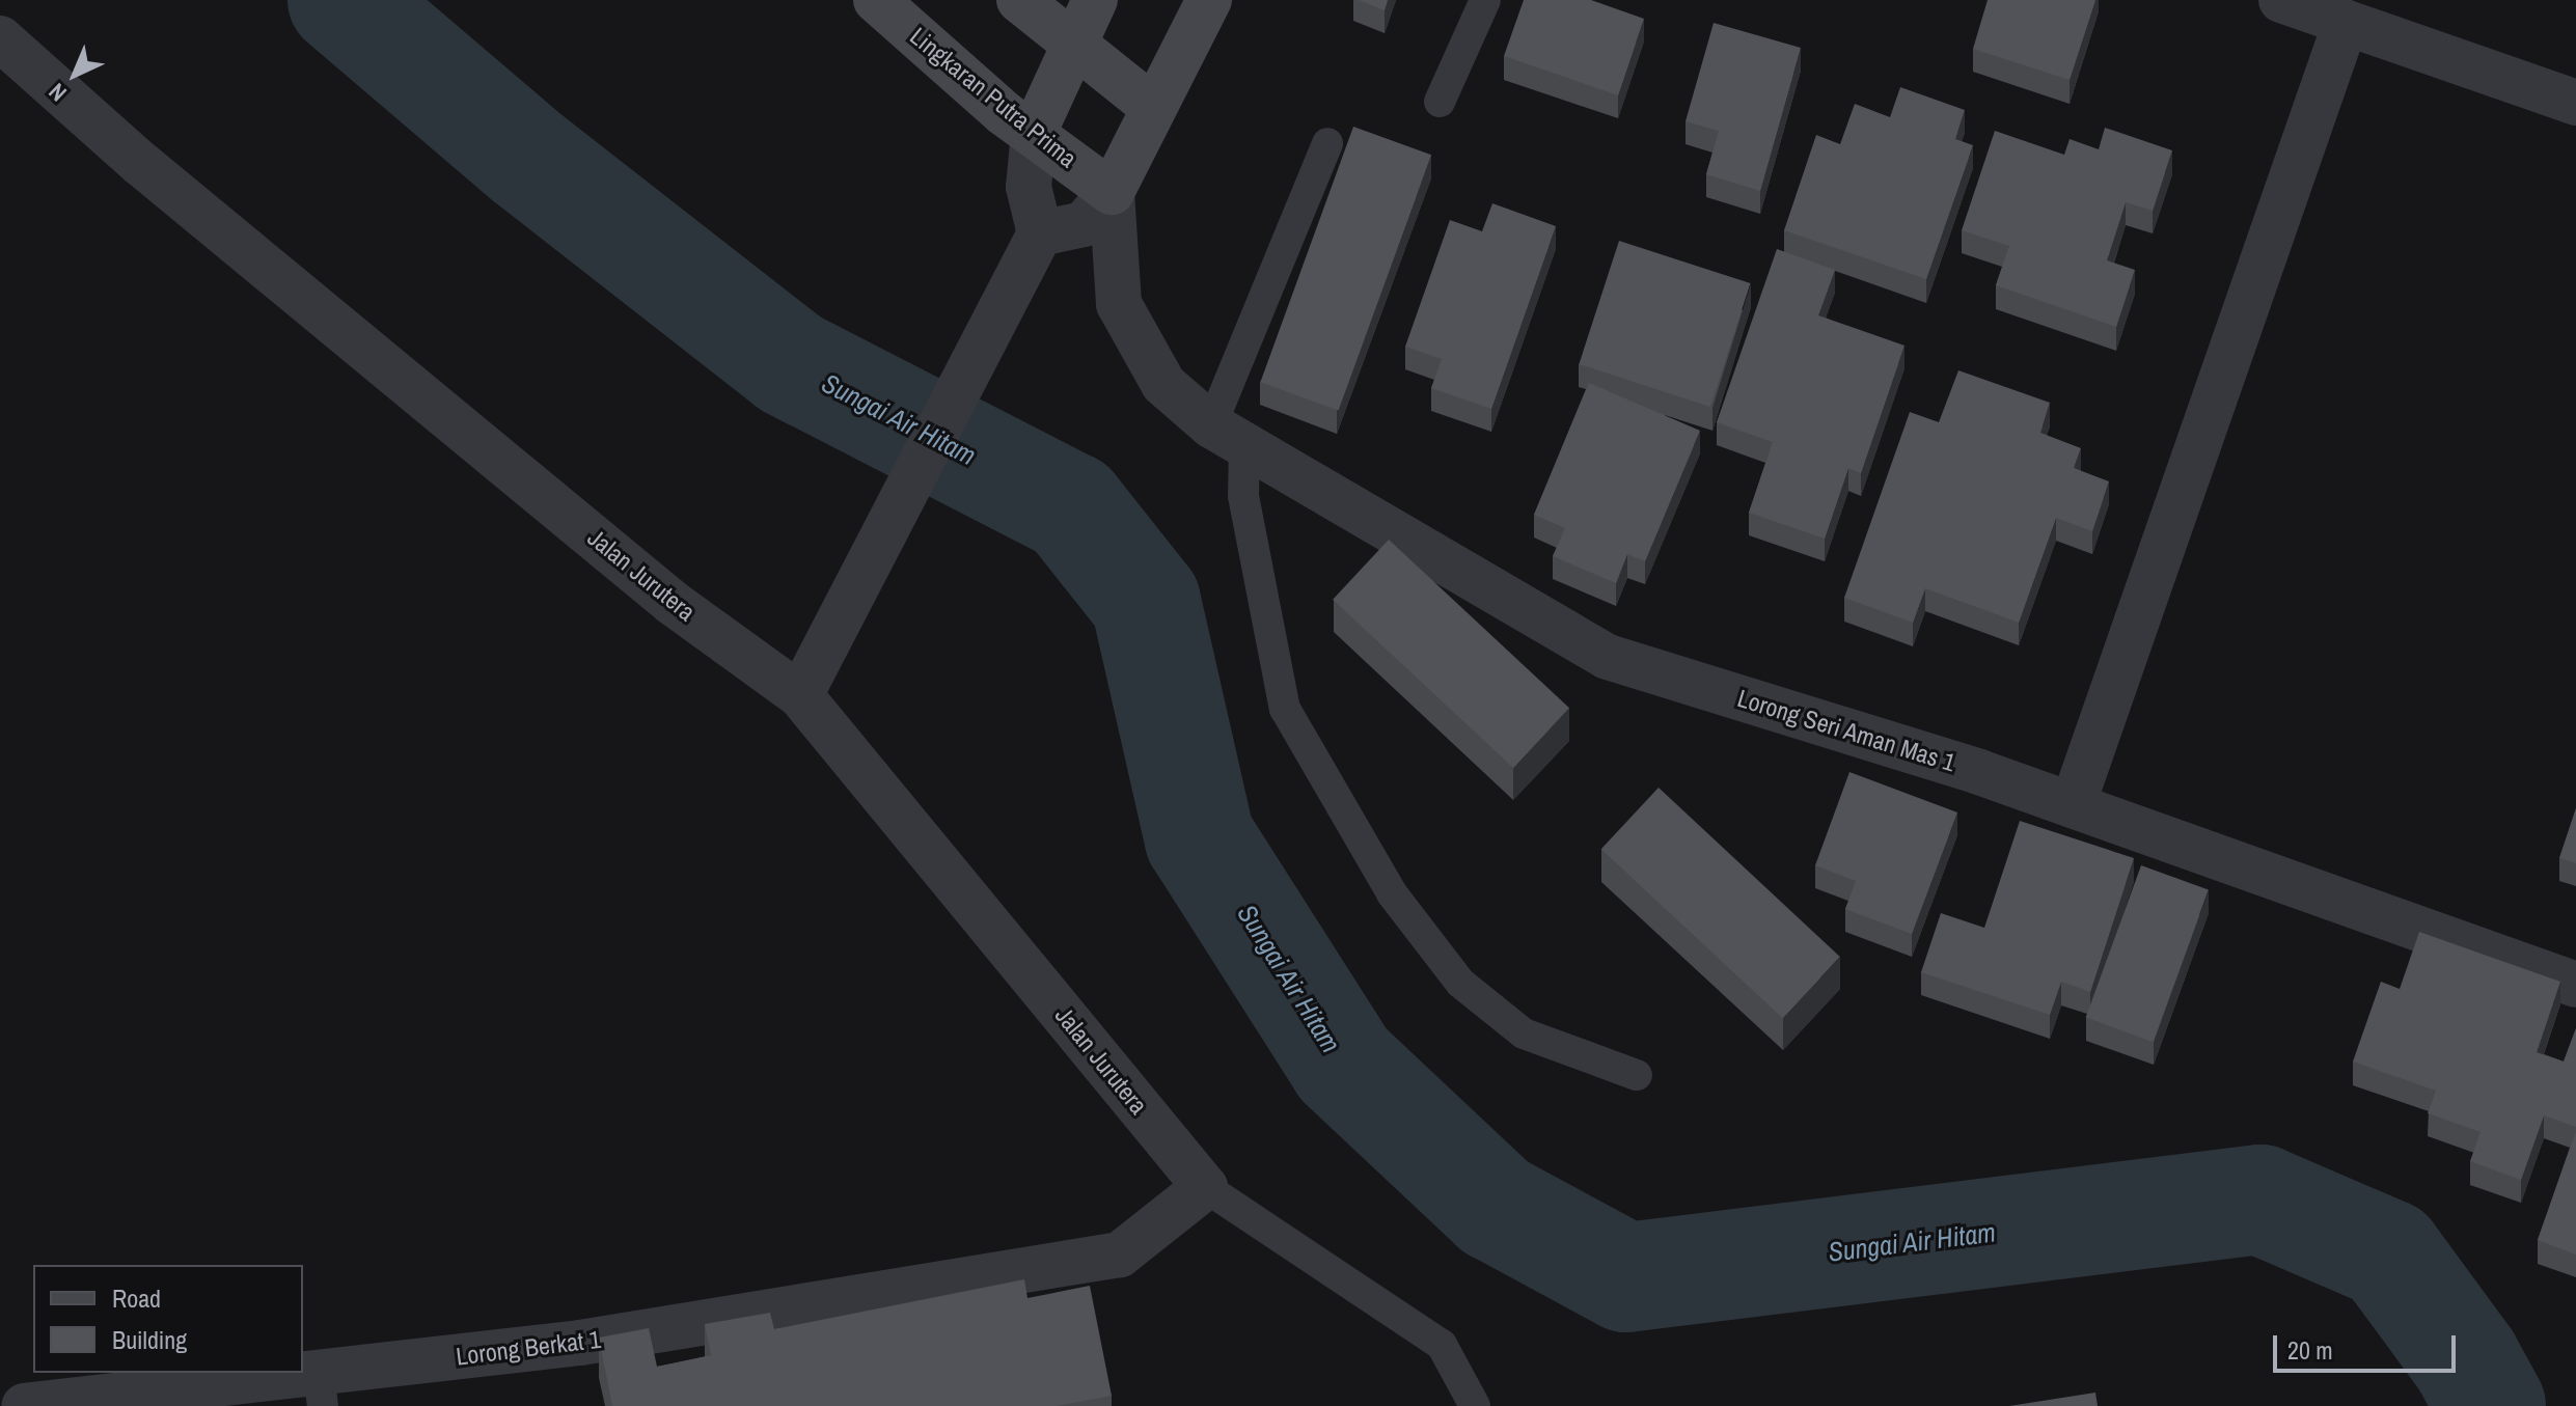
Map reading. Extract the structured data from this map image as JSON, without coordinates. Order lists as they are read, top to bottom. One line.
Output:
{"streets":{"main road":["Lingkaran Putra Prima"],"street":["Jalan Jurutera","Lorong Seri Aman Mas 1","Lorong Berkat 1"]},"crossings":[["Lingkaran Putra Prima","Lorong Seri Aman Mas 1"],["Jalan Jurutera","Lorong Berkat 1"]],"water":["Sungai Air Hitam"],"legend":["Road","Building"],"scale_bar":"20 m","north":"bottom left"}
